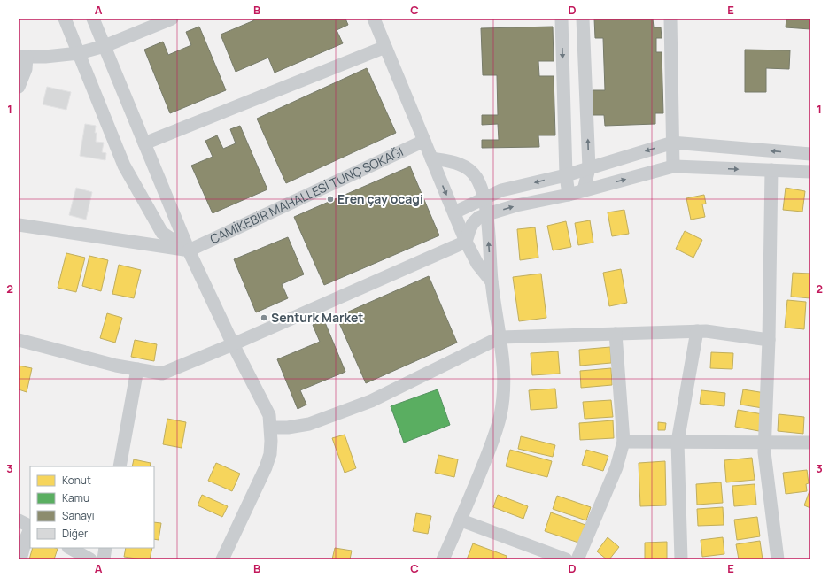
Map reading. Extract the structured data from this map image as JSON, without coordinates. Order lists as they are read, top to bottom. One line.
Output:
{"streets":{"street":["CAMİKEBİR MAHALLESİ TUNÇ SOKAĞI"]},"places":["Eren çay ocagi","Senturk Market"],"legend":["Konut","Kamu","Sanayi","Diğer"],"grid":{"columns":["A","B","C","D","E"],"rows":["1","2","3"]}}
